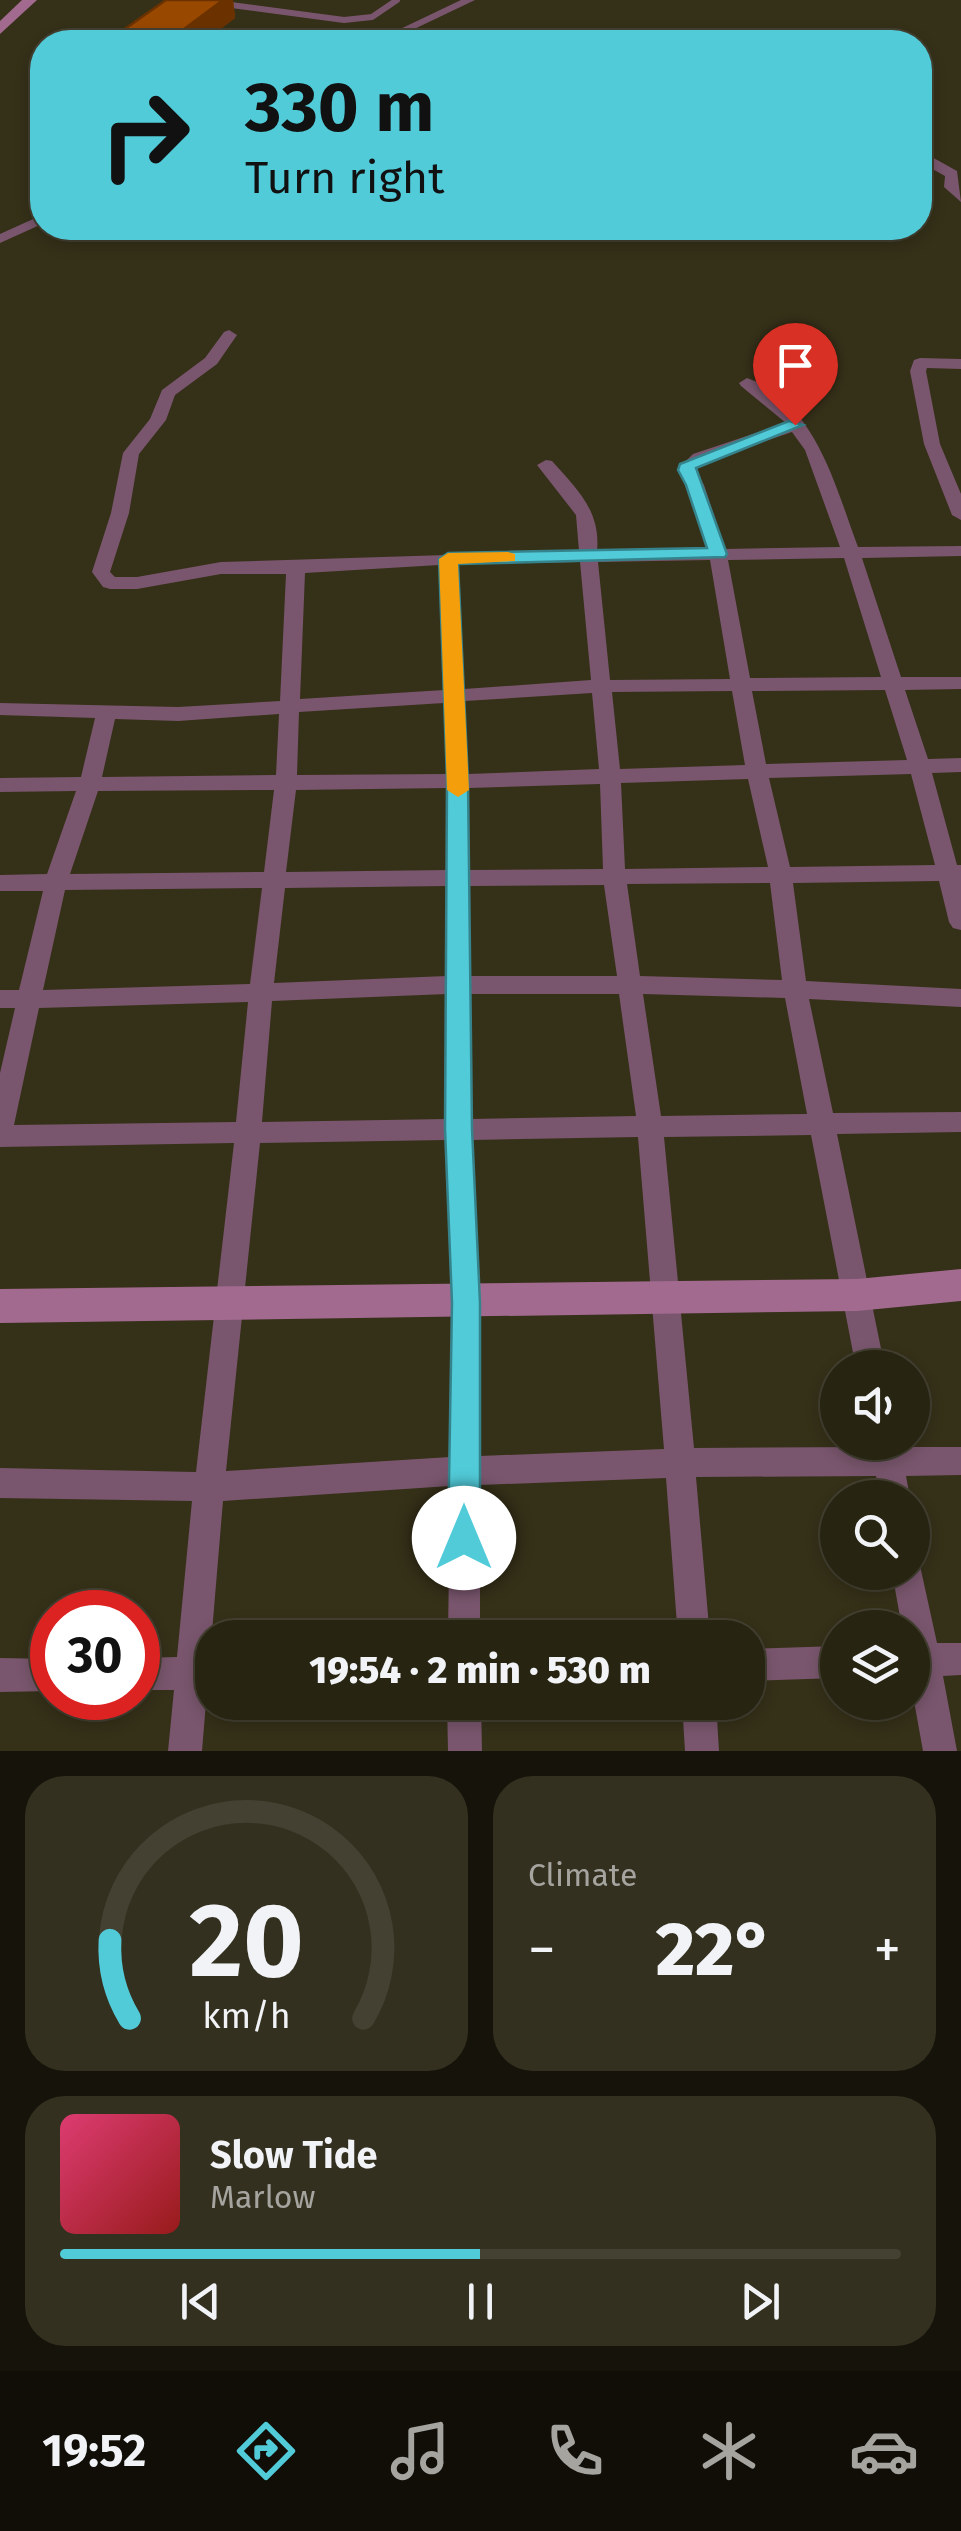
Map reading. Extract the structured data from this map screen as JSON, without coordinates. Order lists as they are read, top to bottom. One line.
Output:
{"page":{"turn":["330 m","Turn right"],"limit":"30","trip":"19:54 · 2 min · 530 m","tile":"Climate","heat":["−","22°","+"],"song":["Slow Tide","Marlow"],"tabs":"19:52","gauge":["20","km/h"]}}
